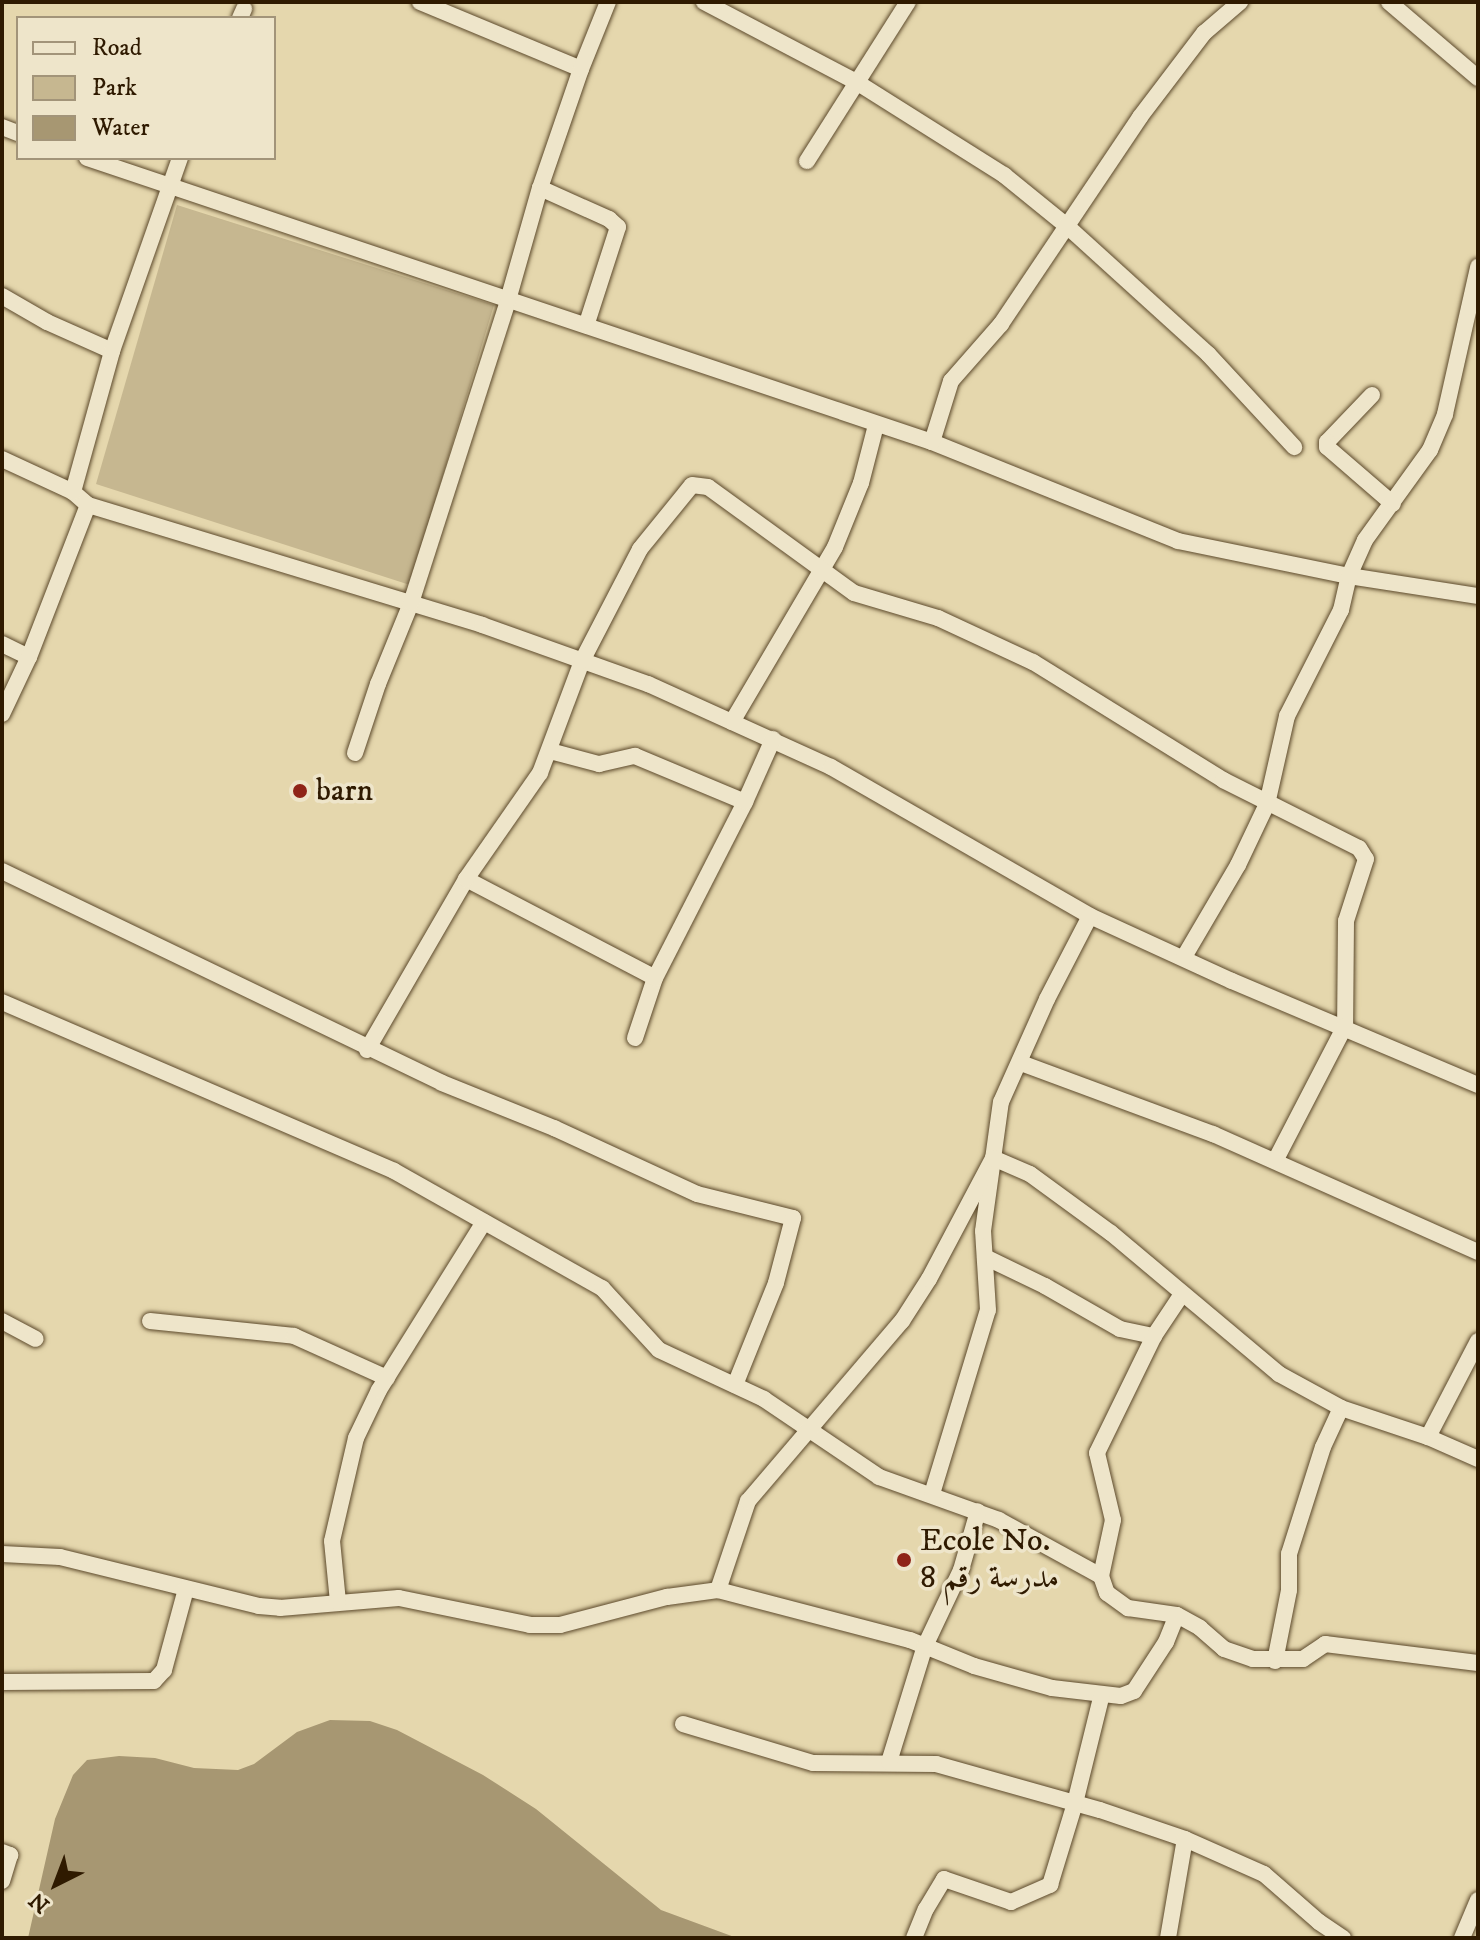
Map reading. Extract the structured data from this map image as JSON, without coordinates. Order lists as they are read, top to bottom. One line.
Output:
{"places":["barn","Ecole No. 8 مدرسة رقم"],"legend":["Road","Park","Water"],"north":"bottom left"}
